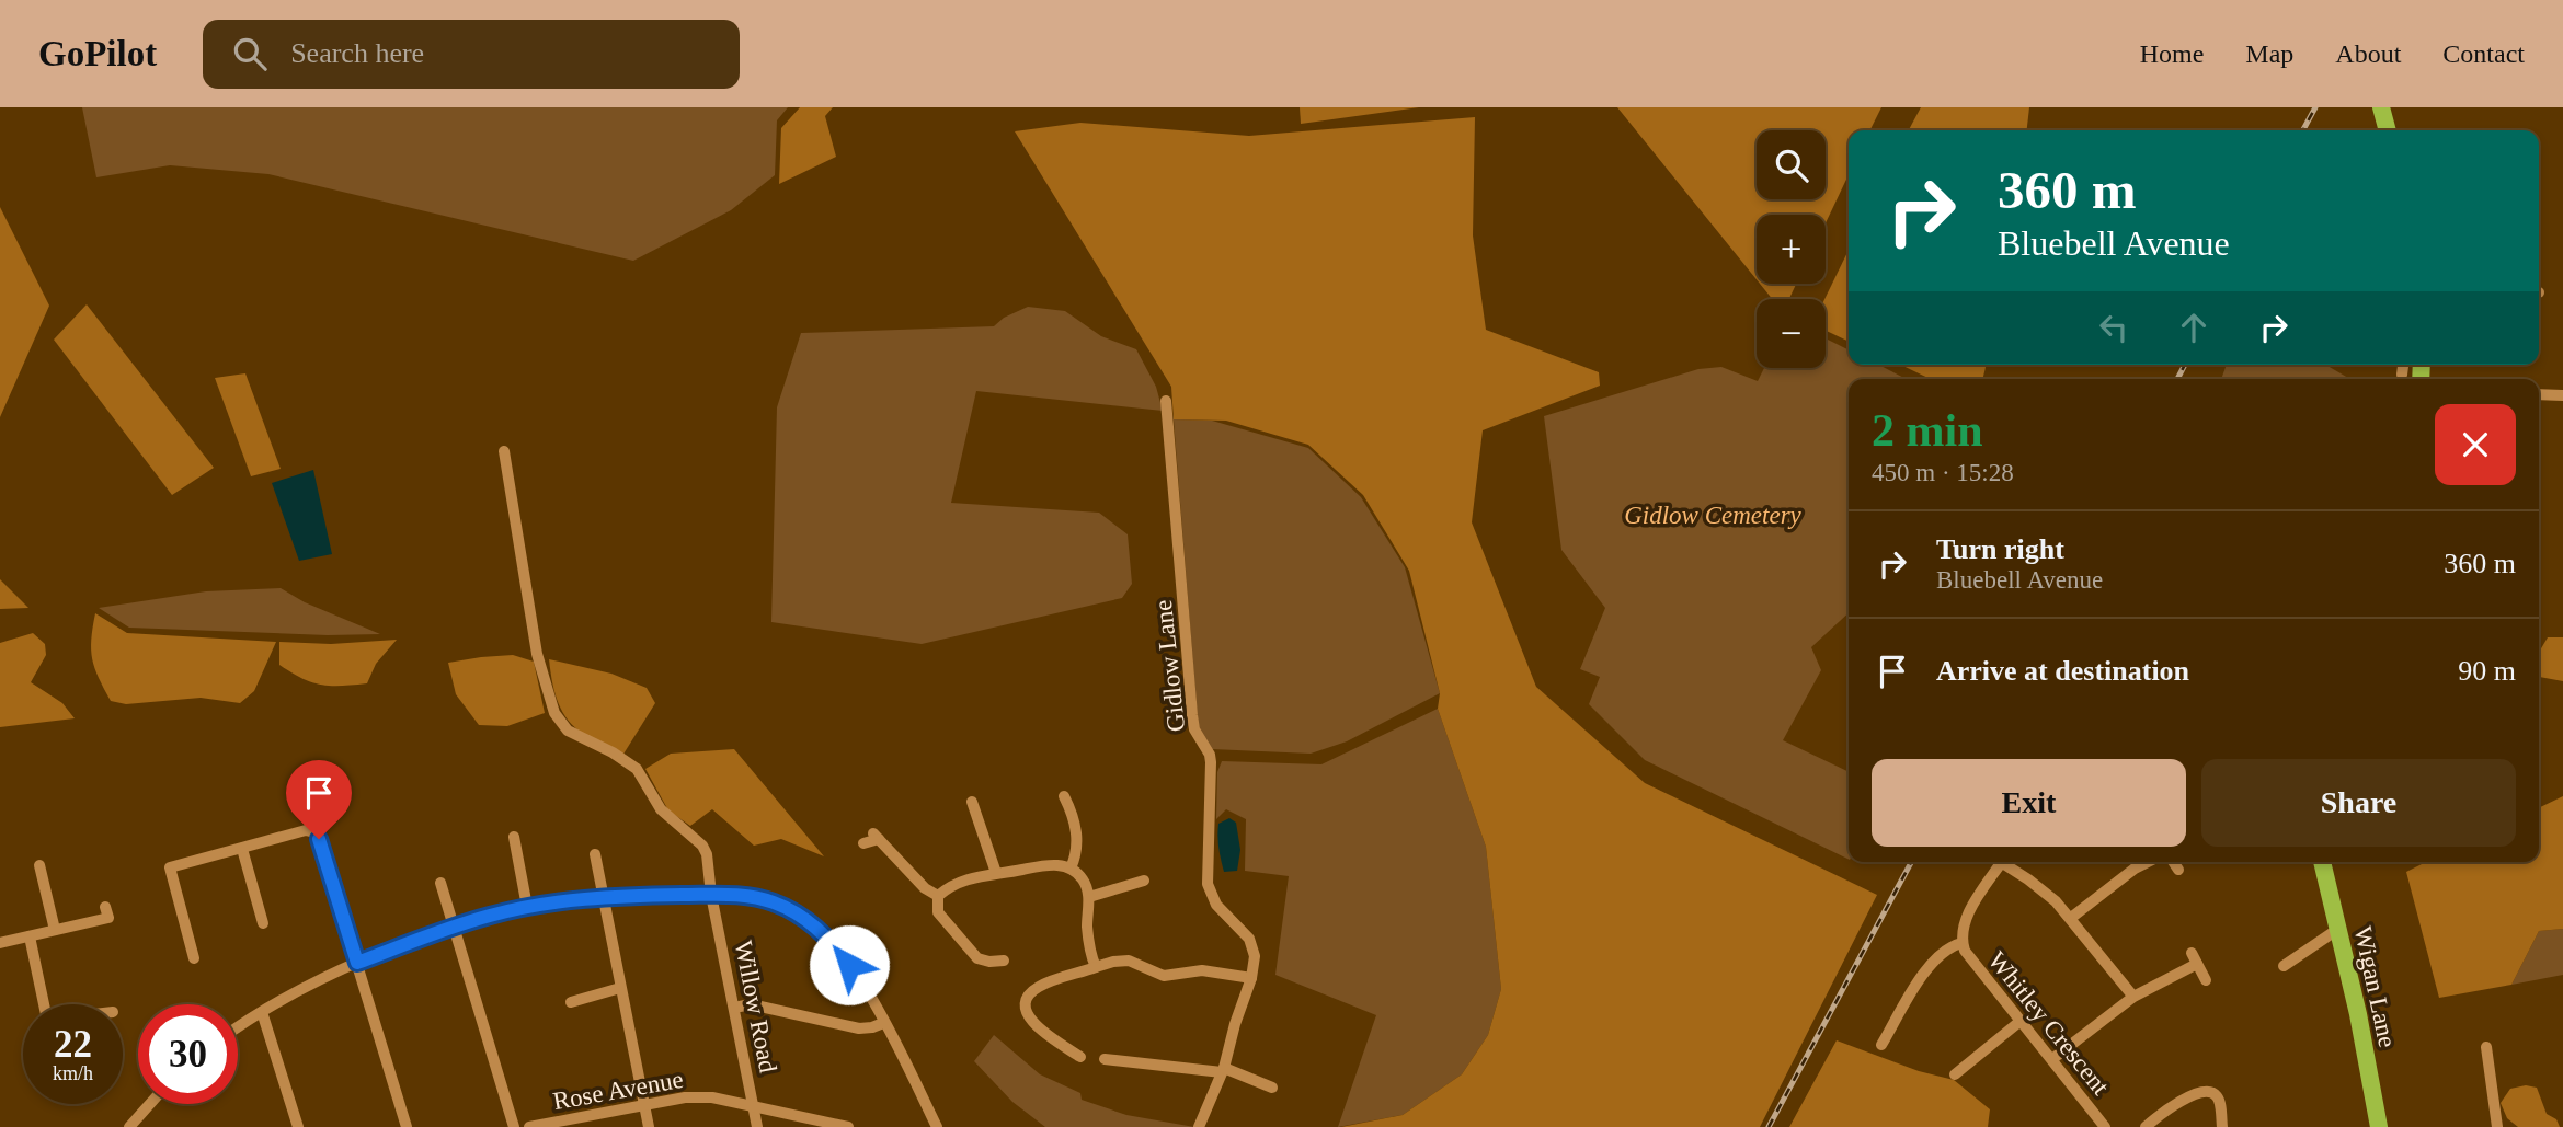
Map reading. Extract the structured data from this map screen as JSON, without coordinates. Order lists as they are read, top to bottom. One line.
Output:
{"streets":{"highway":["Wigan Lane"],"street":["Gidlow Lane","Willow Road","Whitley Crescent","Rose Avenue"]},"crossings":[["Willow Road","Rose Avenue"]],"parks":["Gidlow Cemetery"],"page":{"header":"GoPilot","search":"Search here","nav":["Home","Map","About","Contact"],"map_buttons":["+","−"],"turn":["360 m","Bluebell Avenue"],"heading":["2 min","450 m · 15:28"],"list":[{"name":"Turn right","note":"Bluebell Avenue","value":"360 m"},{"name":"Arrive at destination","value":"90 m"}],"buttons":["Exit","Share"],"speed":"22 km/h","limit":"30"}}
